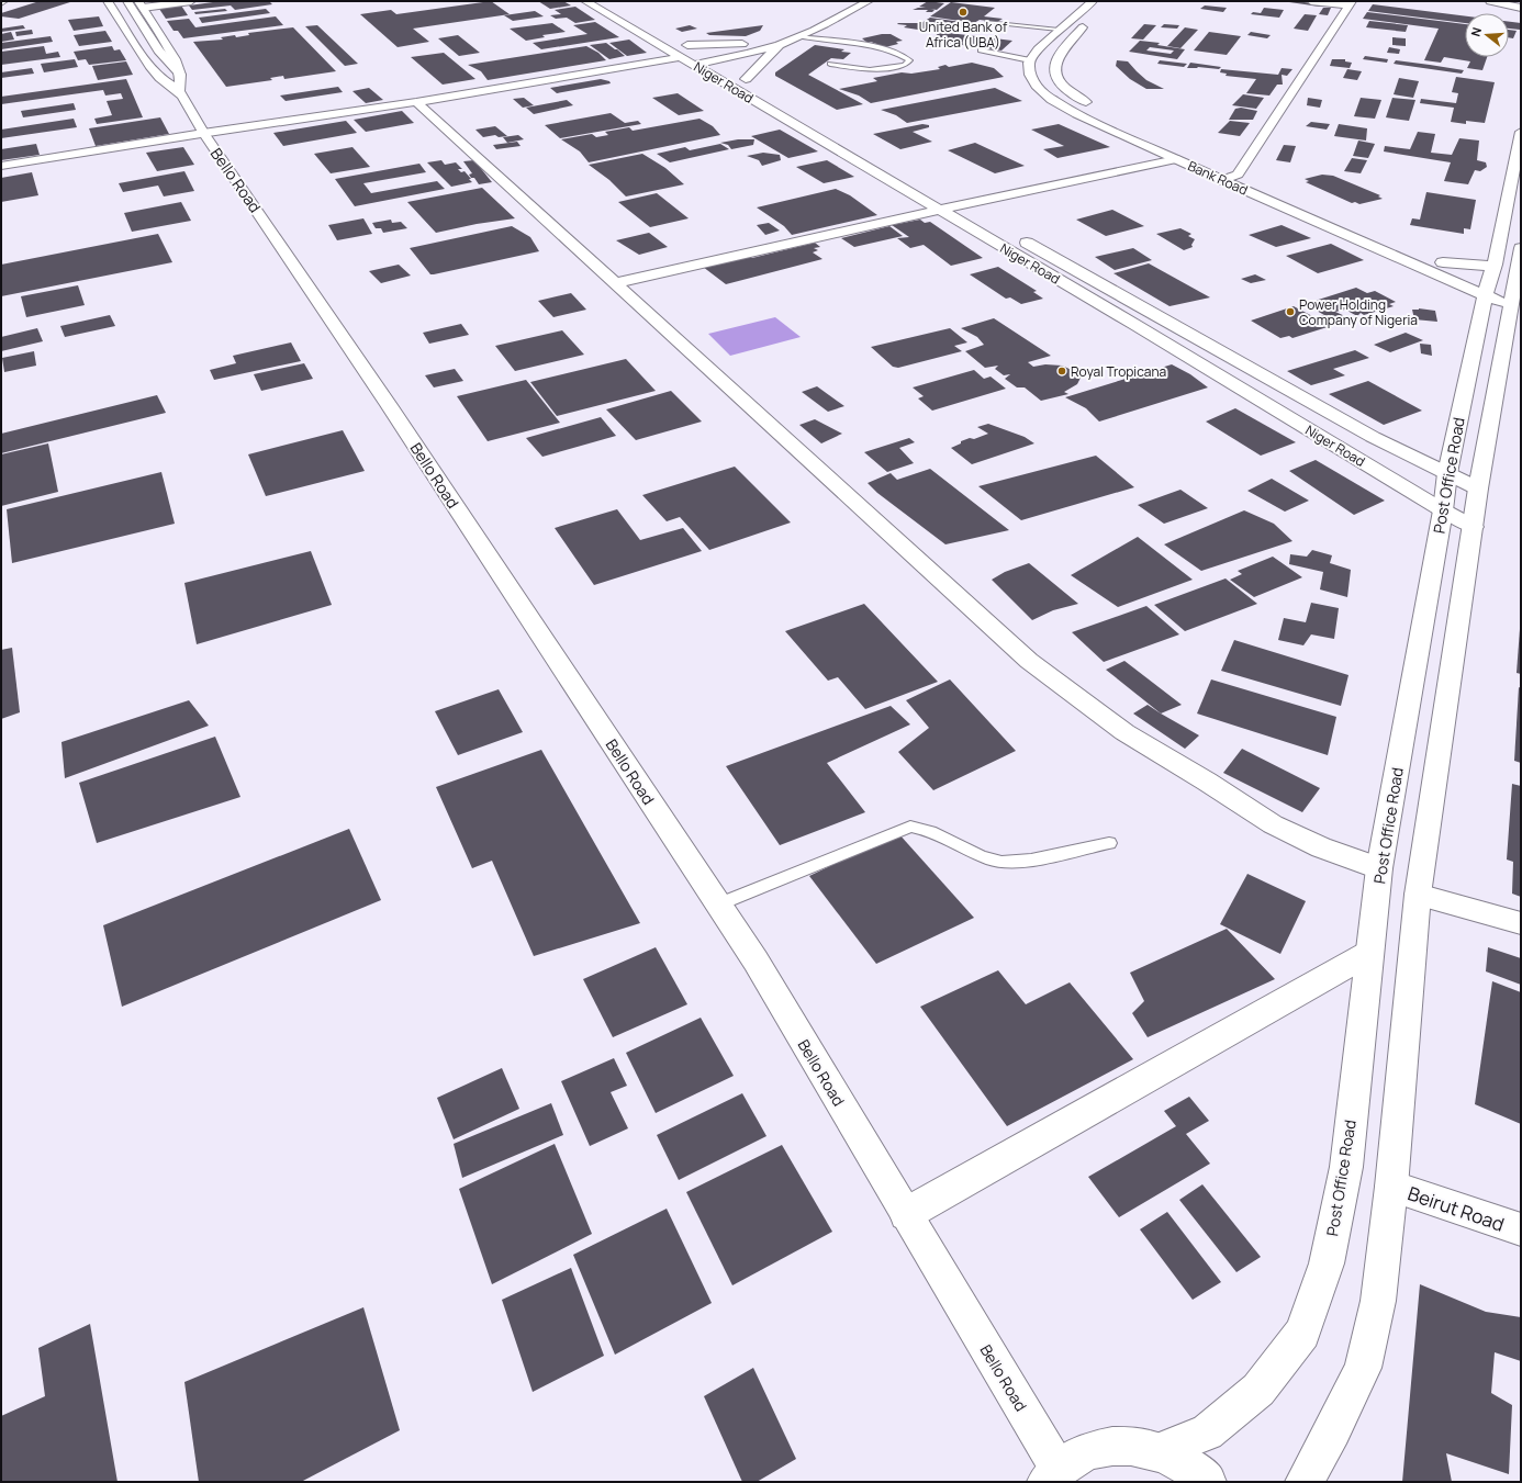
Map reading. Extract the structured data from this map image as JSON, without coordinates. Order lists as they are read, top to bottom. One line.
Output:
{"streets":{"main road":["Niger Road","Bank Road","Bello Road","Post Office Road","Beirut Road"]},"crossings":[["Niger Road","Post Office Road"],["Bank Road","Post Office Road"],["Post Office Road","Beirut Road"]],"places":["United Bank of Africa (UBA)","Power Holding Company of Nigeria","Royal Tropicana"],"north":"left"}
